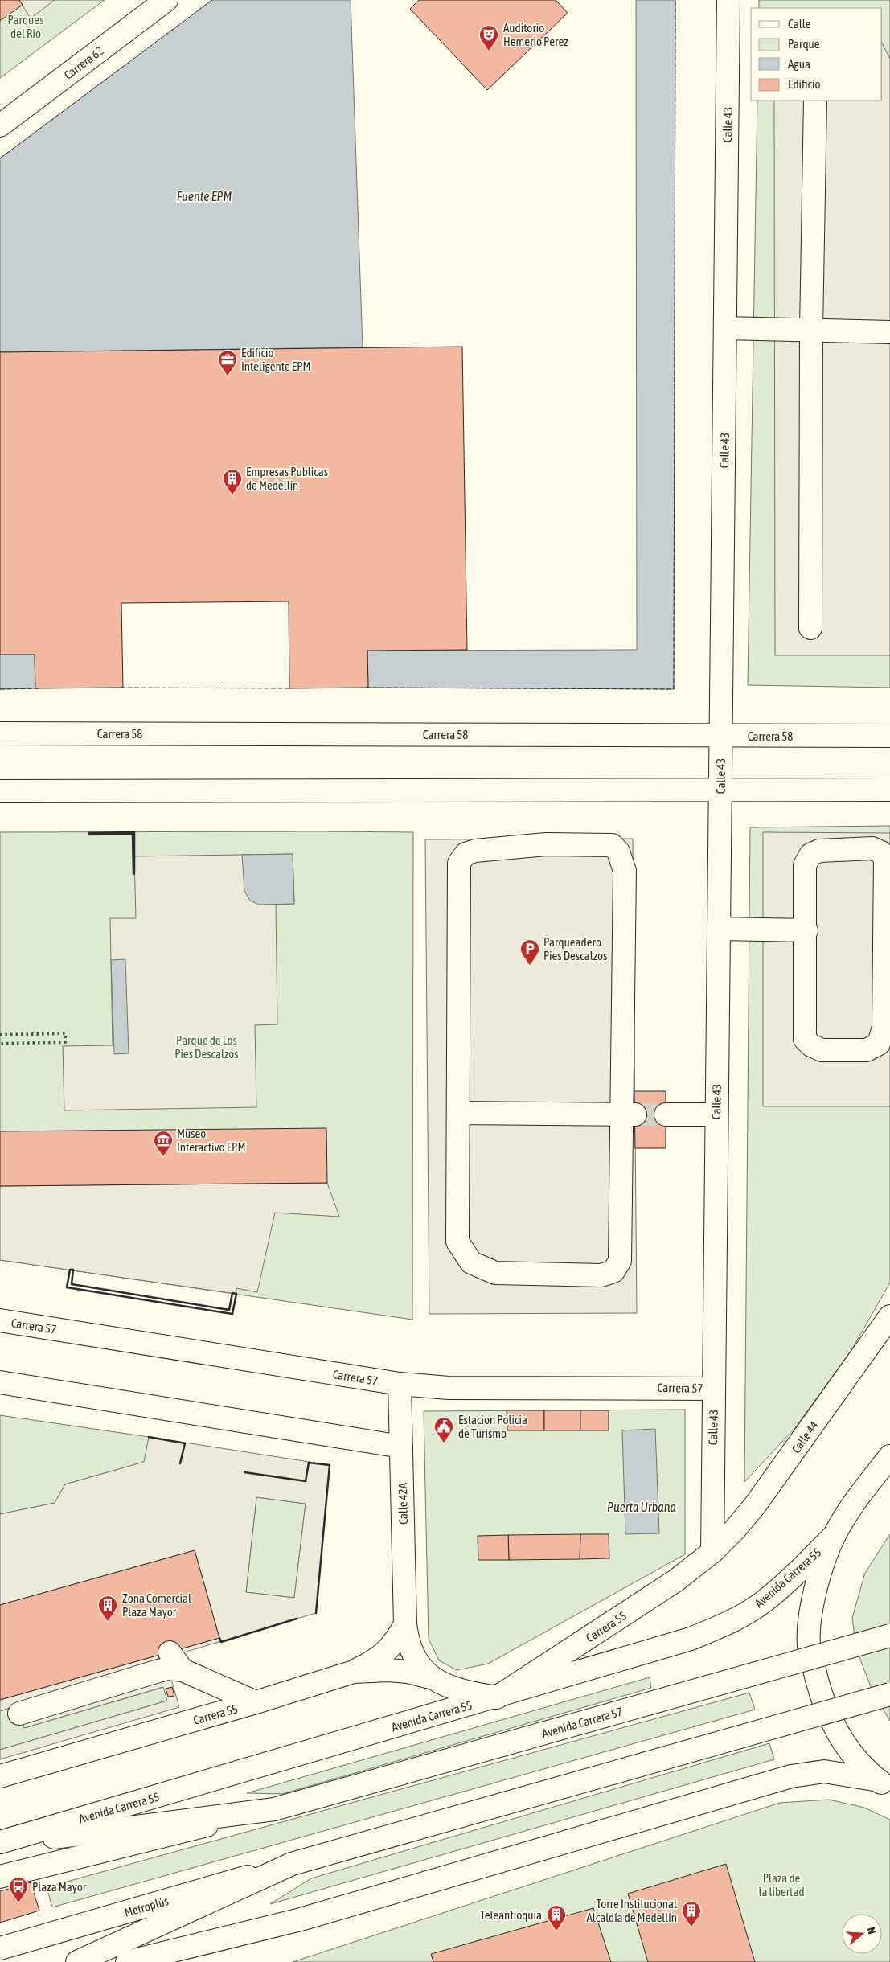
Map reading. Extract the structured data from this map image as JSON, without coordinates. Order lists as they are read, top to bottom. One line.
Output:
{"streets":{"street":["Carrera 62","Calle 43","Carrera 58","Carrera 57","Calle 44","Calle 42A","Avenida Carrera 55","Carrera 55","Avenida Carrera 57","Metroplús"]},"crossings":[["Calle 43","Carrera 58"],["Calle 43","Carrera 57"],["Calle 43","Calle 44"],["Calle 43","Carrera 55"],["Carrera 57","Calle 42A"],["Calle 44","Carrera 55"],["Calle 42A","Avenida Carrera 55"],["Calle 42A","Carrera 55"],["Avenida Carrera 55","Carrera 55"],["Avenida Carrera 55","Avenida Carrera 57"]],"water":["Fuente EPM","Puerta Urbana"],"parks":["Parques del Río","Parque de Los Pies Descalzos","Plaza de la libertad"],"places":{"theatre":["Auditorio Hemerio Perez"],"office":["Edificio Inteligente EPM"],"building":["Empresas Publicas de Medellín","Zona Comercial Plaza Mayor","Torre Institucional Alcaldía de Medellín","Teleantioquia"],"parking":["Parqueadero Pies Descalzos"],"museum":["Museo Interactivo EPM"],"public building":["Estacion Policia de Turismo"],"bus stop":["Plaza Mayor"]},"legend":["Calle","Parque","Agua","Edificio"],"north":"right"}
